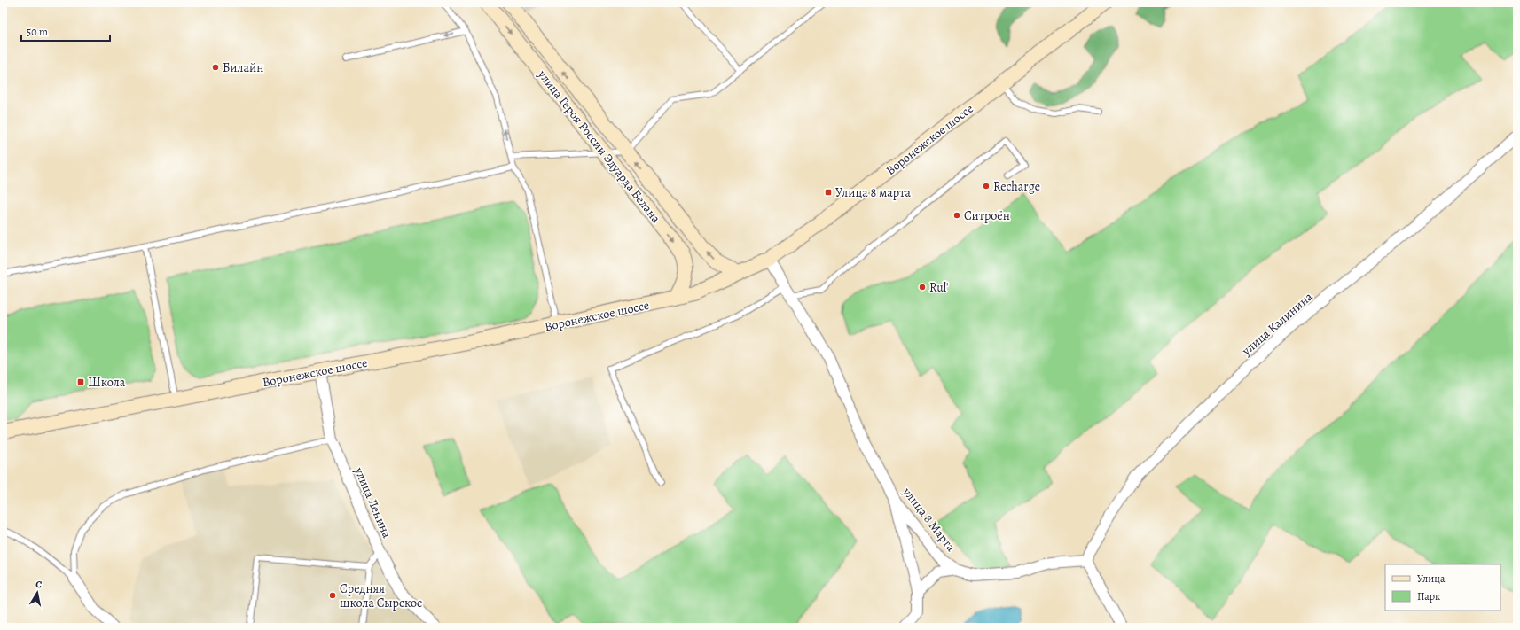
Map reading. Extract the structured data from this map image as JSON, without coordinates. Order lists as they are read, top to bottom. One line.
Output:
{"streets":{"main road":["Воронежское шоссе","улица Героя России Эдуарда Белана"],"street":["улица Калинина","улица Ленина","улица 8 Марта"]},"crossings":[["Воронежское шоссе","улица Героя России Эдуарда Белана"],["Воронежское шоссе","улица Ленина"],["Воронежское шоссе","улица 8 Марта"],["улица Калинина","улица 8 Марта"]],"places":{"other":["Билайн","Recharge","Ситроён","Rul'","Средняя школа Сырское"],"transit":["Улица 8 марта","Школа"]},"legend":["Улица","Парк"],"scale_bar":"50 m","north":"top"}
